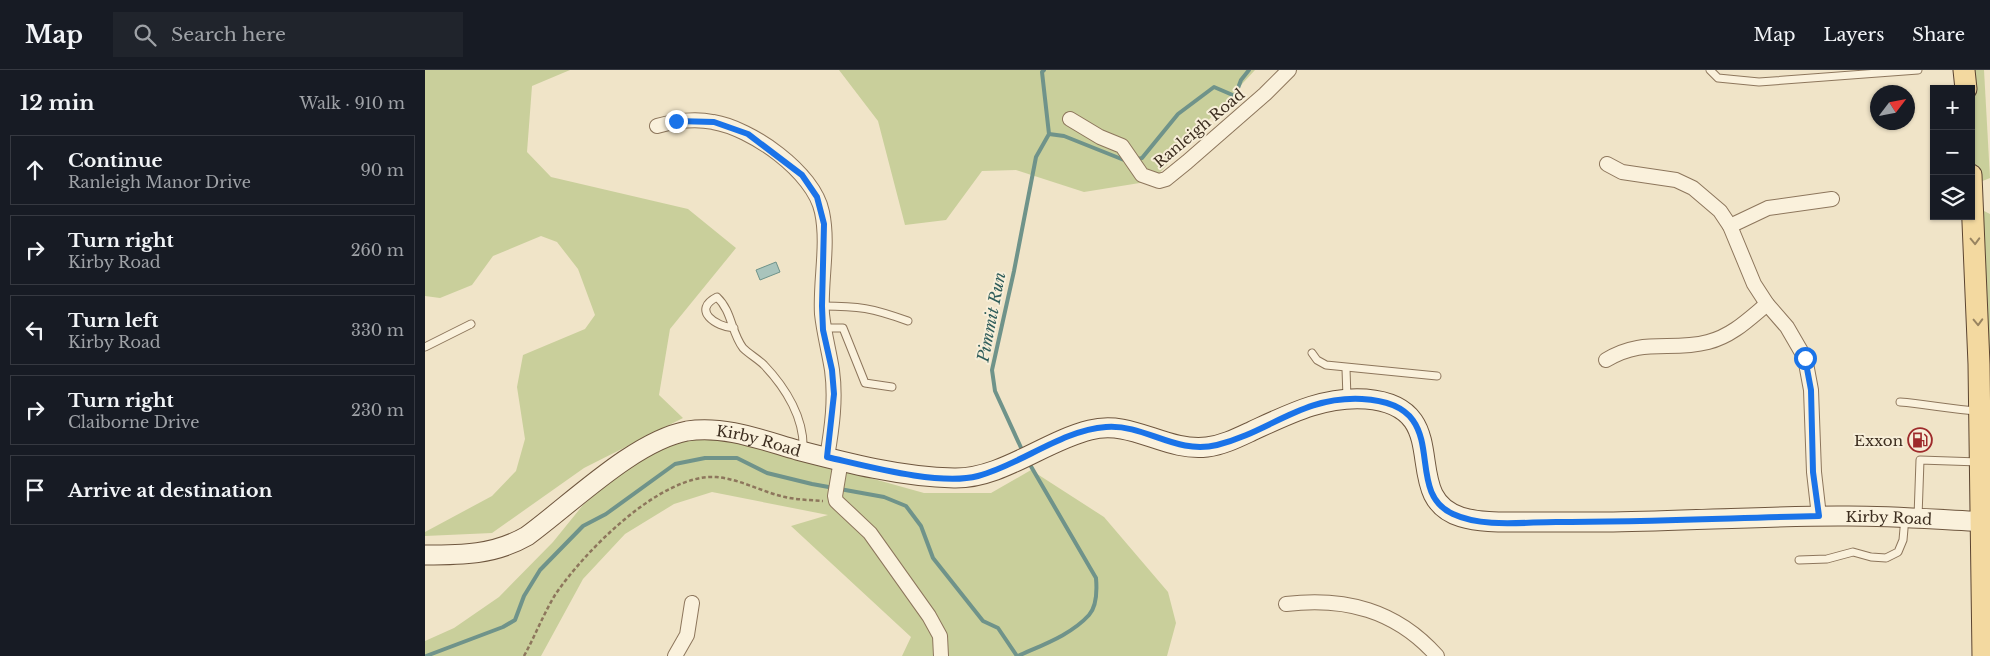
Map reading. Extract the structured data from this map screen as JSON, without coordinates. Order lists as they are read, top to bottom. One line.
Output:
{"streets":{"main road":["Kirby Road"],"street":["Ranleigh Road"]},"water":["Pimmit Run"],"places":{"fuel station":["Exxon"]},"north":"top right","page":{"header":"Map","search":"Search here","nav":["Map","Layers","Share"],"heading":["12 min","Walk · 910 m"],"map_buttons":["+","−"],"list":[["Continue","Ranleigh Manor Drive","90 m"],["Turn right","Kirby Road","260 m"],["Turn left","Kirby Road","330 m"],["Turn right","Claiborne Drive","230 m"],"Arrive at destination"]}}
